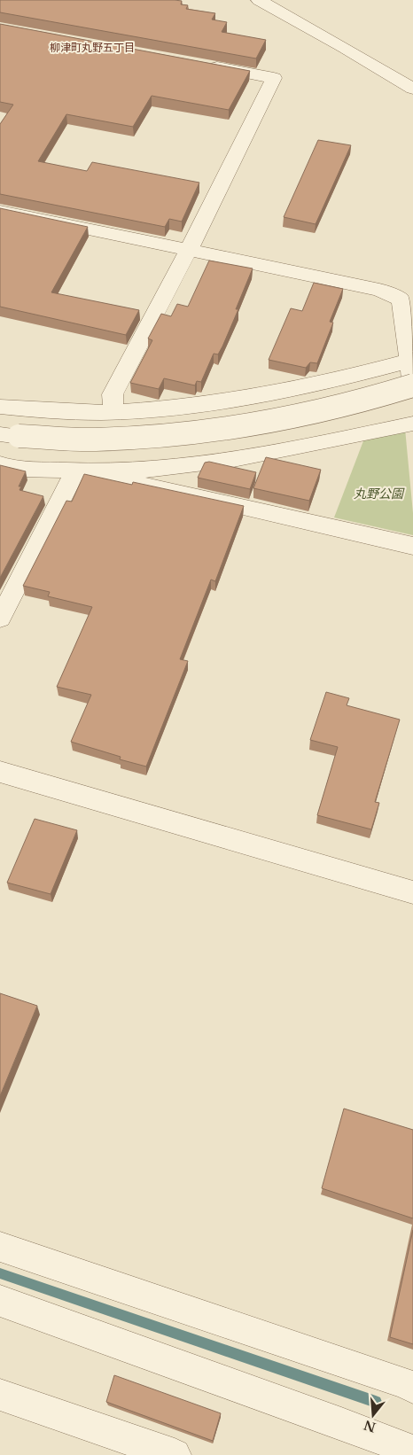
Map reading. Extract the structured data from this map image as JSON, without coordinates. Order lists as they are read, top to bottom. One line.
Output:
{"districts":["柳津町丸野五丁目"],"parks":["丸野公園"],"north":"bottom"}
